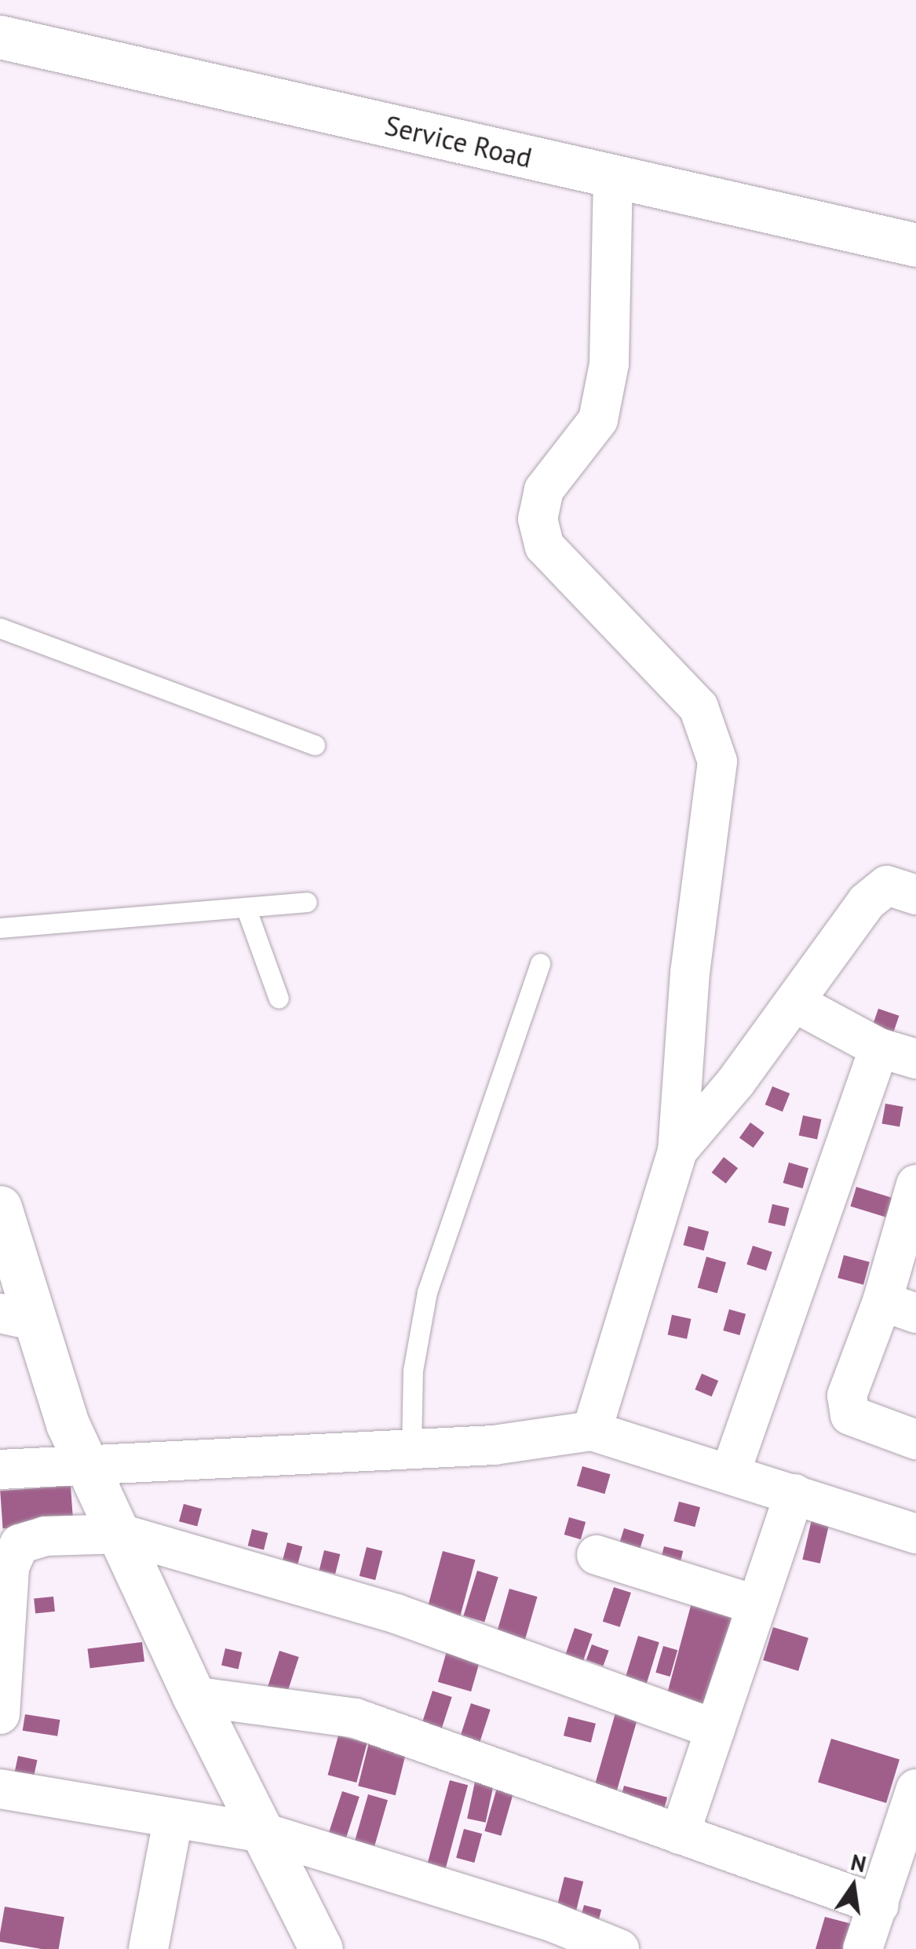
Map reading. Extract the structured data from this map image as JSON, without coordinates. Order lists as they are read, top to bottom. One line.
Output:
{"streets":{"main road":["Service Road"]},"north":"top"}
